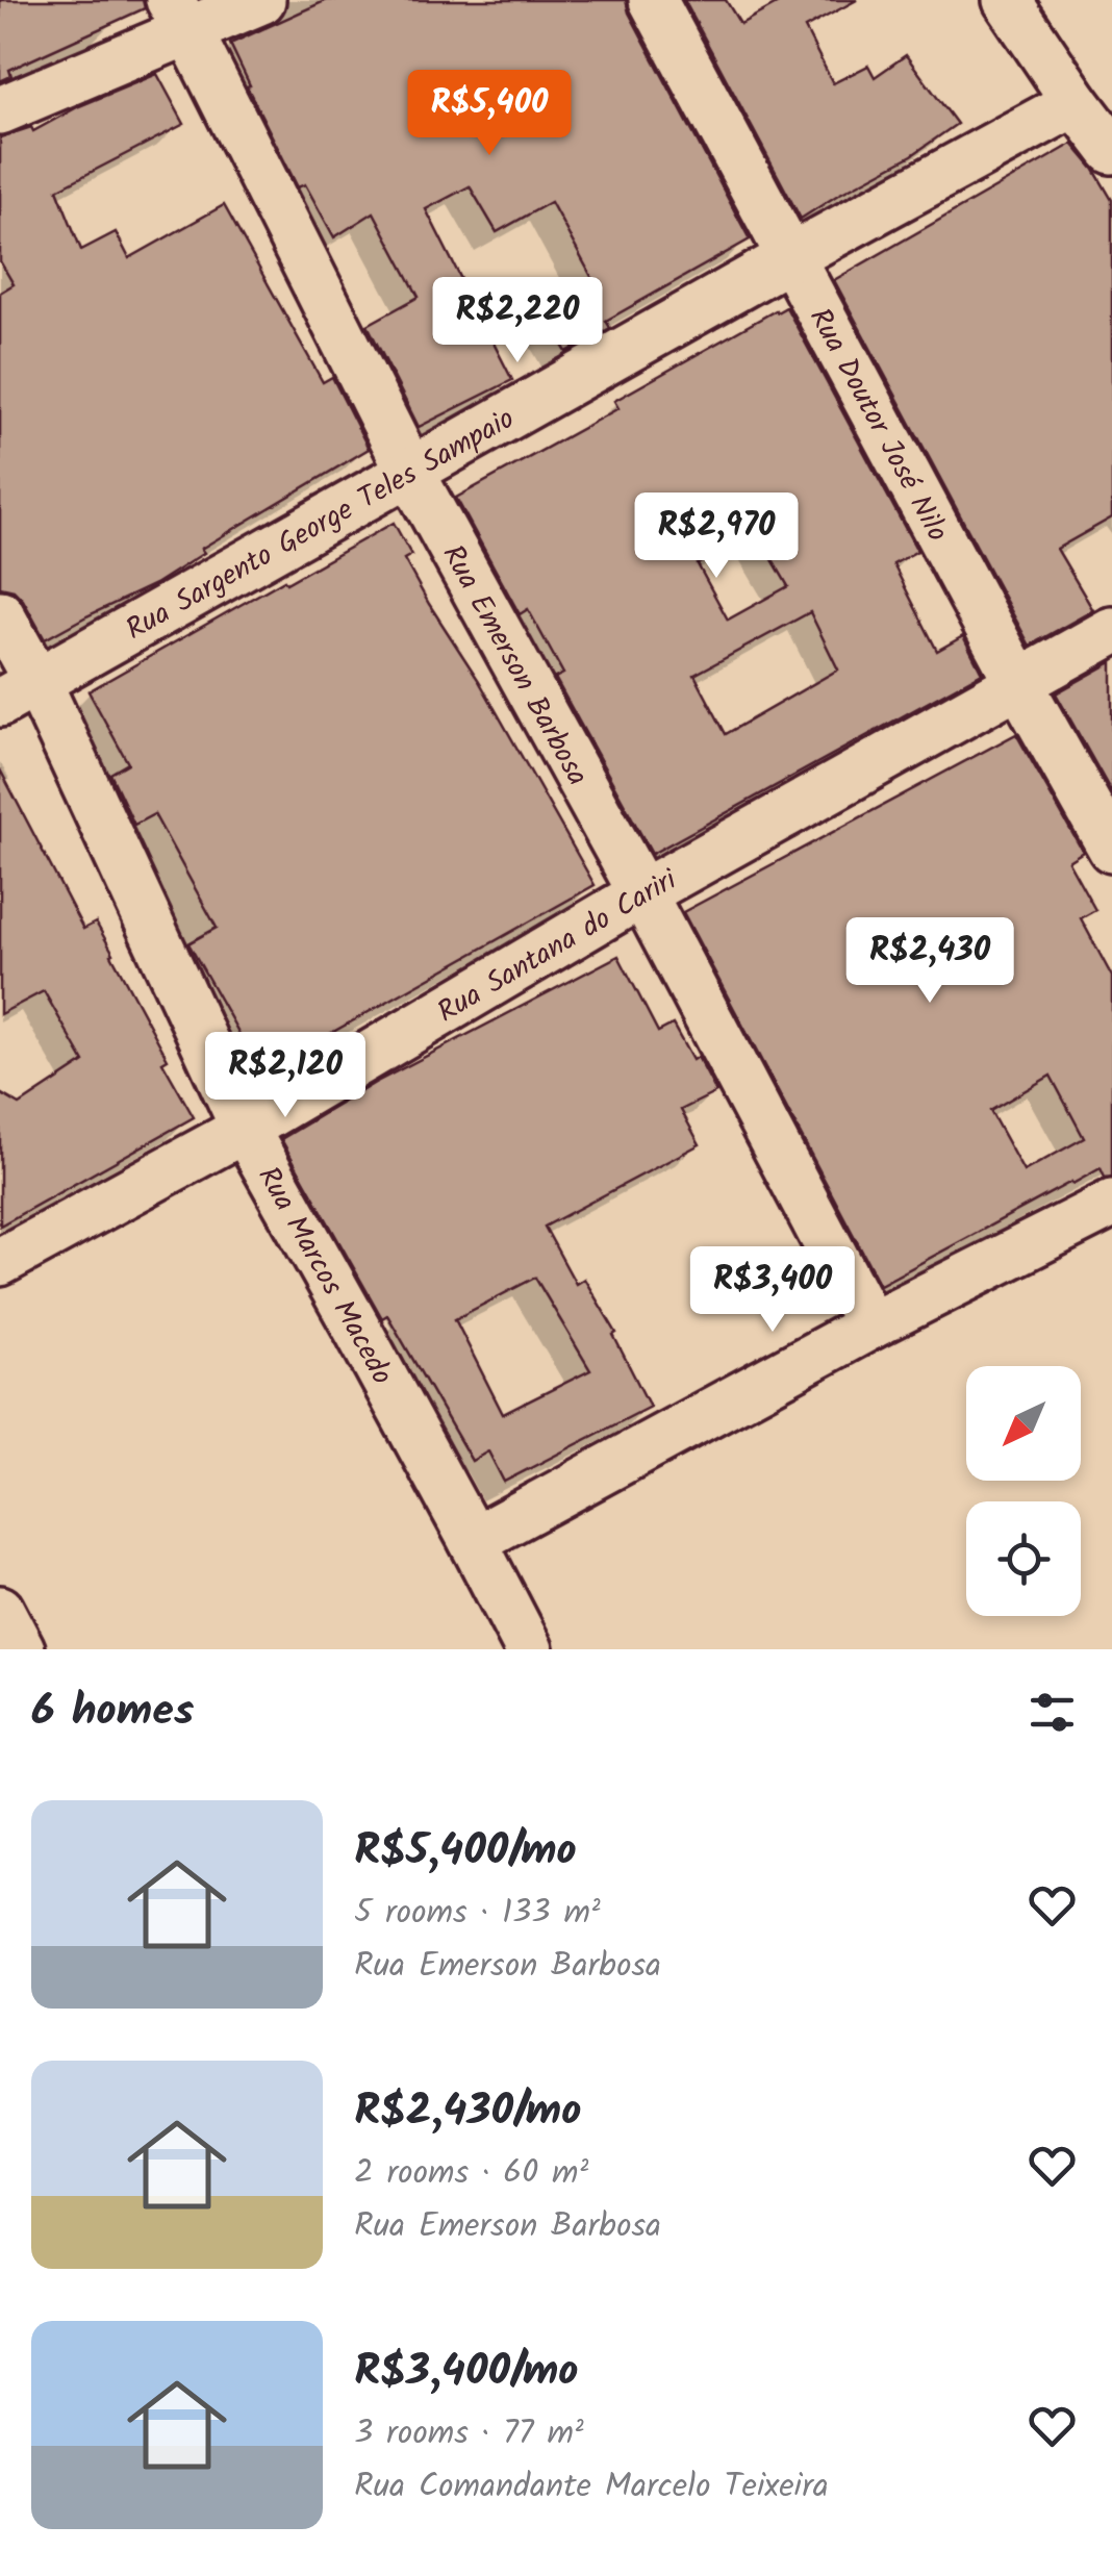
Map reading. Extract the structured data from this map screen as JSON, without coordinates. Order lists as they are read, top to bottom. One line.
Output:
{"streets":{"street":["Rua Doutor José Nilo","Rua Sargento George Teles Sampaio","Rua Emerson Barbosa","Rua Santana do Cariri","Rua Marcos Macedo"]},"crossings":[["Rua Doutor José Nilo","Rua Sargento George Teles Sampaio"],["Rua Doutor José Nilo","Rua Santana do Cariri"],["Rua Sargento George Teles Sampaio","Rua Emerson Barbosa"],["Rua Sargento George Teles Sampaio","Rua Marcos Macedo"],["Rua Emerson Barbosa","Rua Santana do Cariri"],["Rua Santana do Cariri","Rua Marcos Macedo"]],"north":"bottom left","page":{"price":["R$5,400","R$2,220","R$2,970","R$2,430","R$2,120","R$3,400"],"heading":"6 homes","list":[{"name":"R$5,400/mo","note":"5 rooms · 133 m² · Rua Emerson Barbosa"},{"name":"R$2,430/mo","note":"2 rooms · 60 m² · Rua Emerson Barbosa"},{"name":"R$3,400/mo","note":"3 rooms · 77 m² · Rua Comandante Marcelo Teixeira"}]}}
